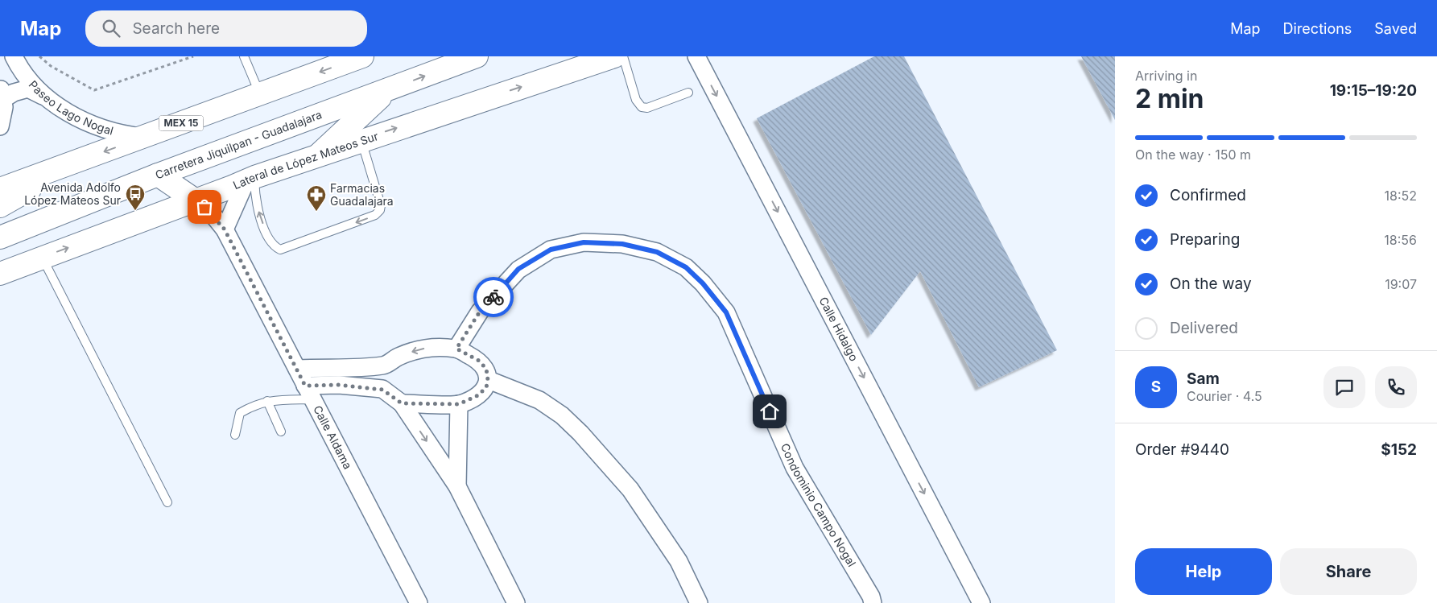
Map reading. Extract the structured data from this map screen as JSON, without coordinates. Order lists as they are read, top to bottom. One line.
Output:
{"streets":{"main road":["MEX 15","Carretera Jiquilpan - Guadalajara","Lateral de López Mateos Sur"],"street":["Paseo Lago Nogal","Calle Hidalgo","Calle Aldama","Condominio Campo Nogal"]},"crossings":[["Paseo Lago Nogal","MEX 15"],["Lateral de López Mateos Sur","Calle Aldama"]],"one_way":["Calle Hidalgo"],"places":{"bus stop":["Avenida Adolfo López Mateos Sur"],"pharmacy":["Farmacias Guadalajara"]},"page":{"header":"Map","search":"Search here","nav":["Map","Directions","Saved"],"heading":["2 min","Arriving in","19:15–19:20"],"panel":["Sam","Courier · 4.5","Order #9440","$152"],"bar":"On the way · 150 m","list":[["Confirmed","18:52"],["Preparing","18:56"],["On the way","19:07"],"Delivered"],"round":"S","buttons":["Help","Share"]}}
